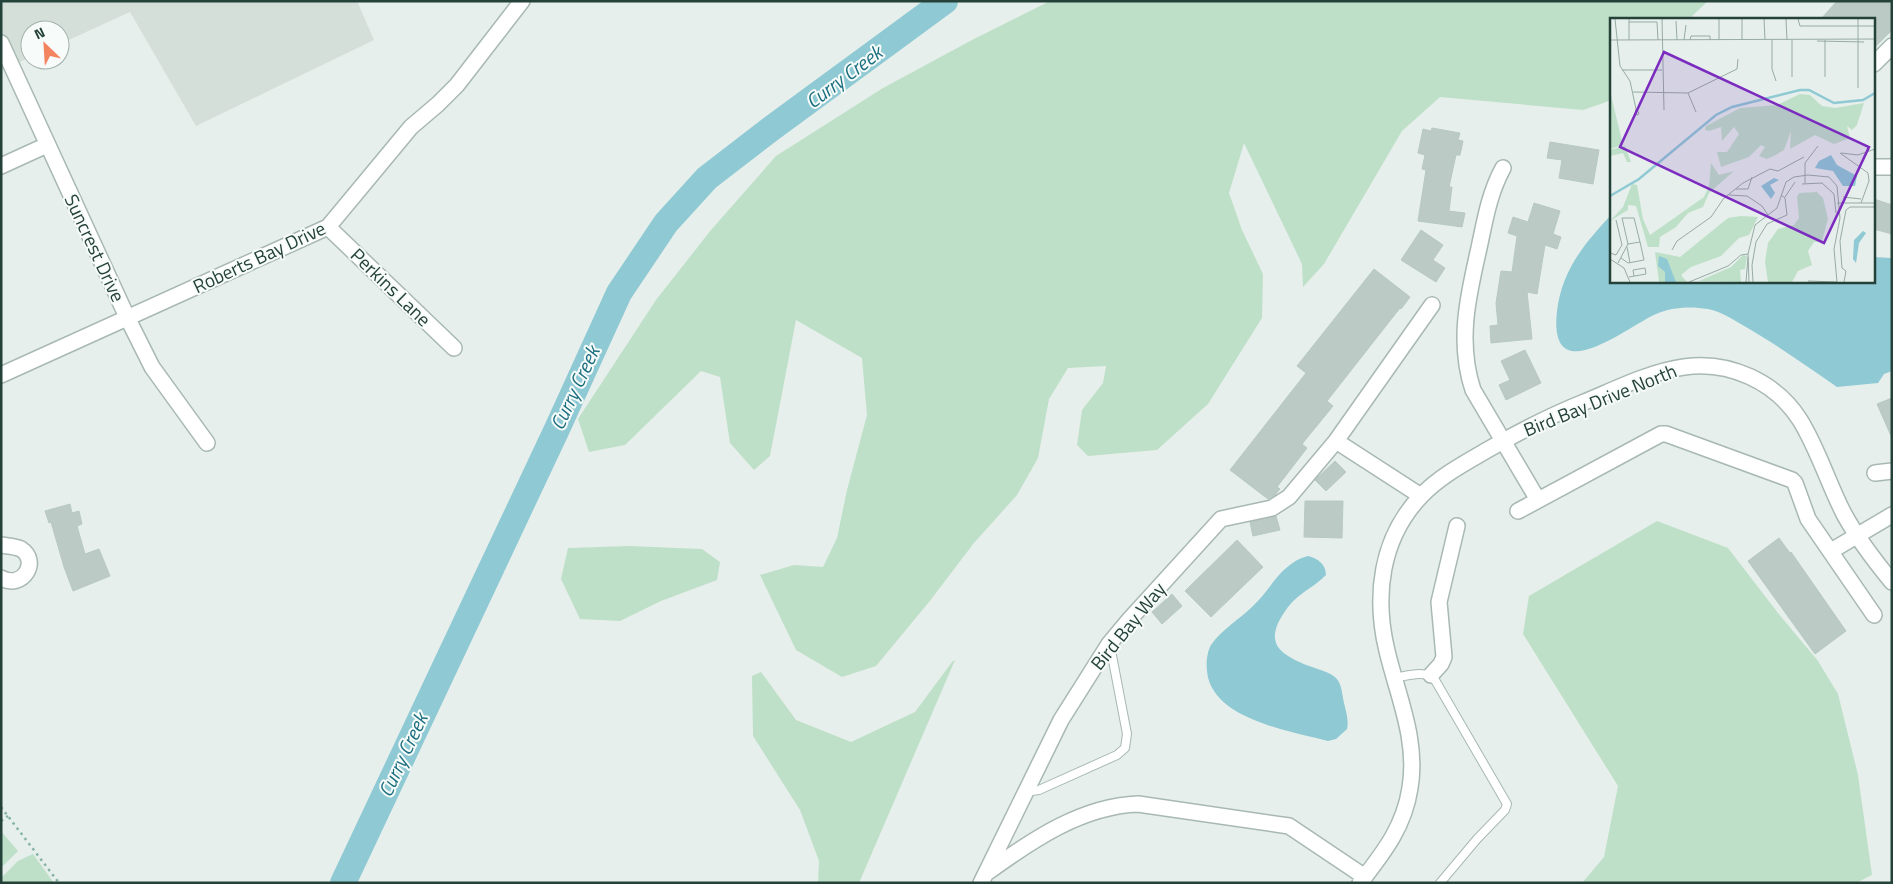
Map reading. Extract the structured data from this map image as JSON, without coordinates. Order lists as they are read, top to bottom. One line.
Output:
{"streets":{"street":["Suncrest Drive","Roberts Bay Drive","Perkins Lane","Bird Bay Drive North","Bird Bay Way"]},"crossings":[["Suncrest Drive","Roberts Bay Drive"],["Roberts Bay Drive","Perkins Lane"],["Bird Bay Drive North","Bird Bay Way"]],"water":["Curry Creek"],"north":"top left"}
